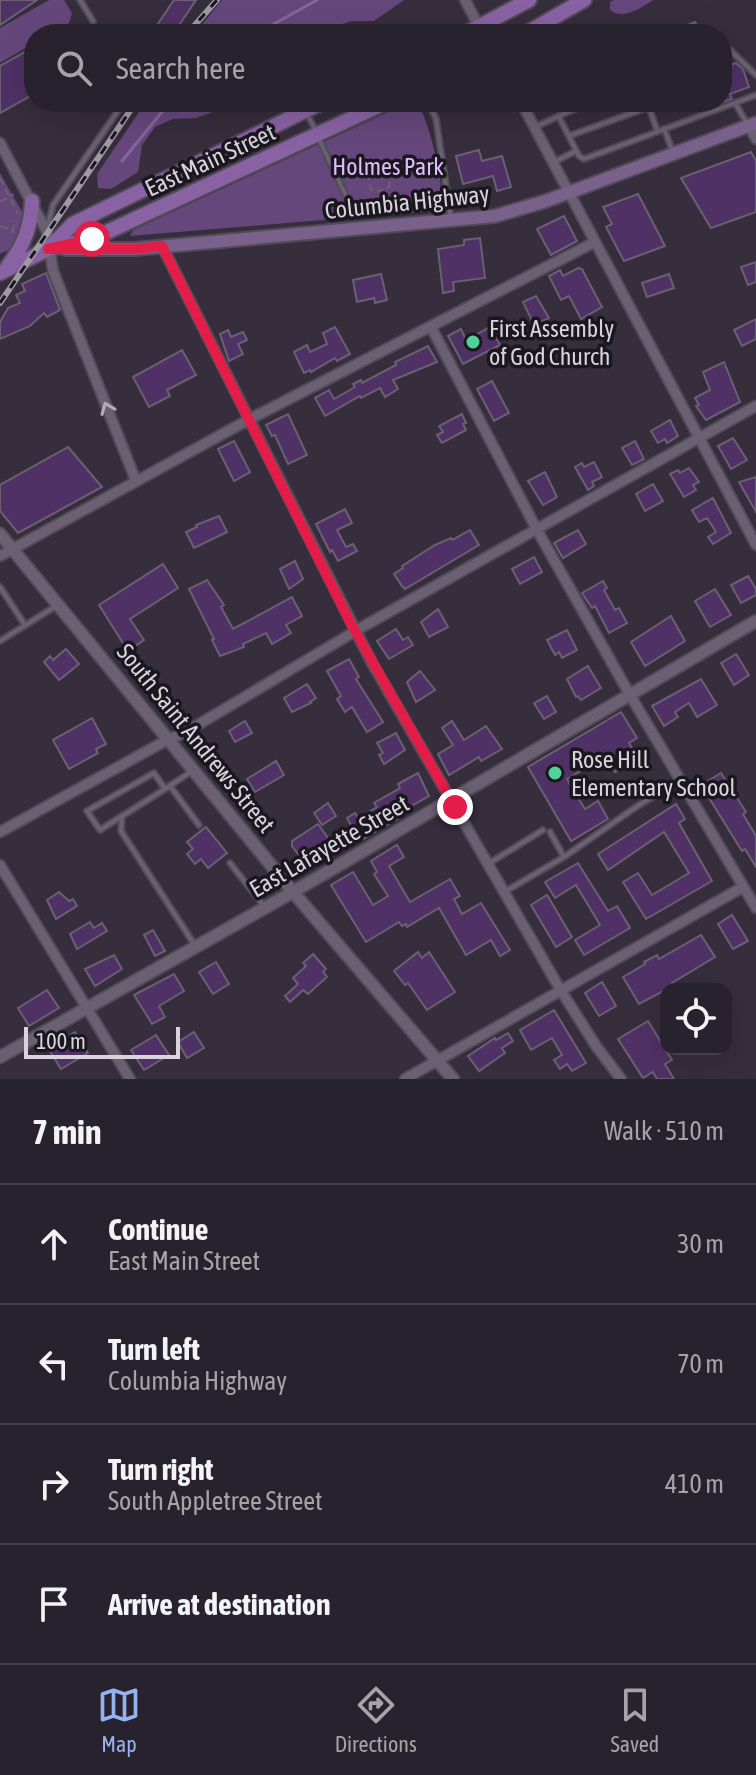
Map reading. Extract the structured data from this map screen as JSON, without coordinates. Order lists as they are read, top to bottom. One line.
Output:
{"streets":{"main road":["East Main Street","Columbia Highway"],"street":["South Saint Andrews Street","East Lafayette Street"]},"crossings":[["East Main Street","Columbia Highway"],["South Saint Andrews Street","East Lafayette Street"]],"parks":["Holmes Park"],"places":["First Assembly of God Church","Rose Hill Elementary School"],"scale_bar":"100 m","page":{"search":"Search here","scale":"100 m","heading":["7 min","Walk · 510 m"],"list":[["Continue","East Main Street","30 m"],["Turn left","Columbia Highway","70 m"],["Turn right","South Appletree Street","410 m"],"Arrive at destination"],"nav":["Map","Directions","Saved"]}}
